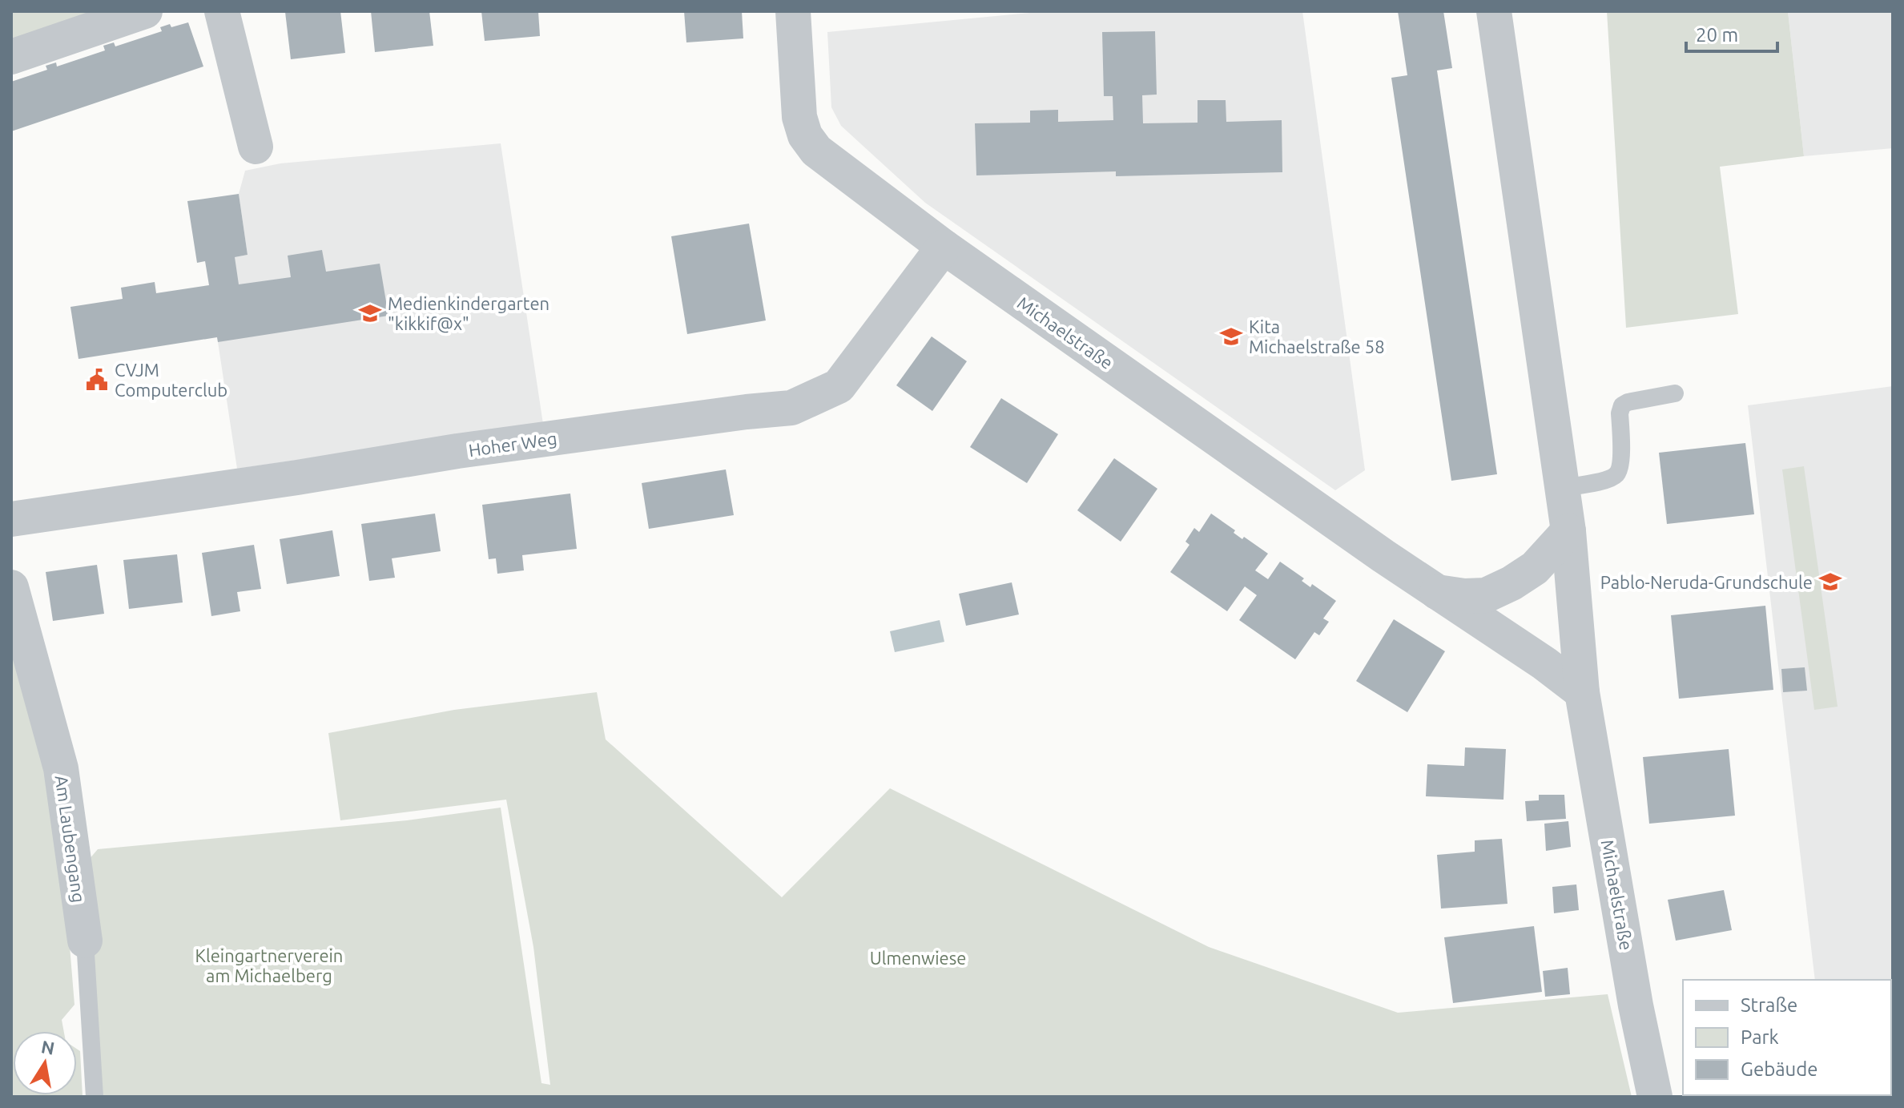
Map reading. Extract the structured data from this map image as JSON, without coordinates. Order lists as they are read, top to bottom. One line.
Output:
{"streets":{"street":["Michaelstraße","Hoher Weg","Am Laubengang"]},"crossings":[["Michaelstraße","Hoher Weg"]],"parks":["Kleingartnerverein am Michaelberg","Ulmenwiese"],"places":{"school or university":["Medienkindergarten \"kikkif@x\"","Kita Michaelstraße 58","Pablo-Neruda-Grundschule"],"public building":["CVJM Computerclub"]},"legend":["Straße","Park","Gebäude"],"scale_bar":"20 m","north":"top"}
